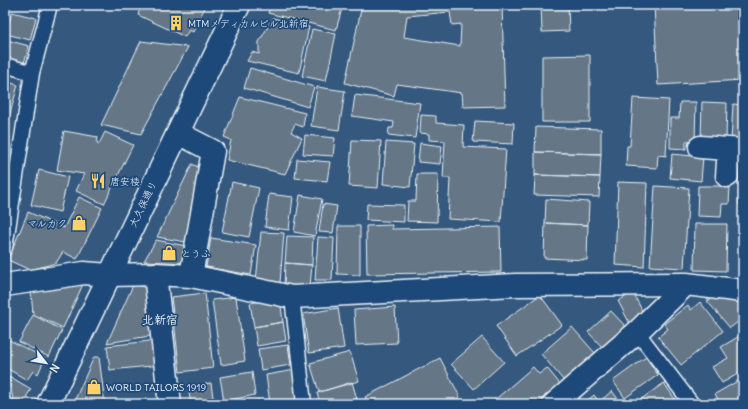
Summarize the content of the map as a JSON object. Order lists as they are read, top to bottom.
{
  "streets": {
    "street": ["大久保通り"]
  },
  "districts": ["北新宿"],
  "places": {
    "building": ["MTMメディカルビル北新宿"],
    "restaurant": ["唐安楼"],
    "shop": ["マルカク", "とうふ", "WORLD TAILORS 1919"]
  },
  "north": "bottom right"
}
